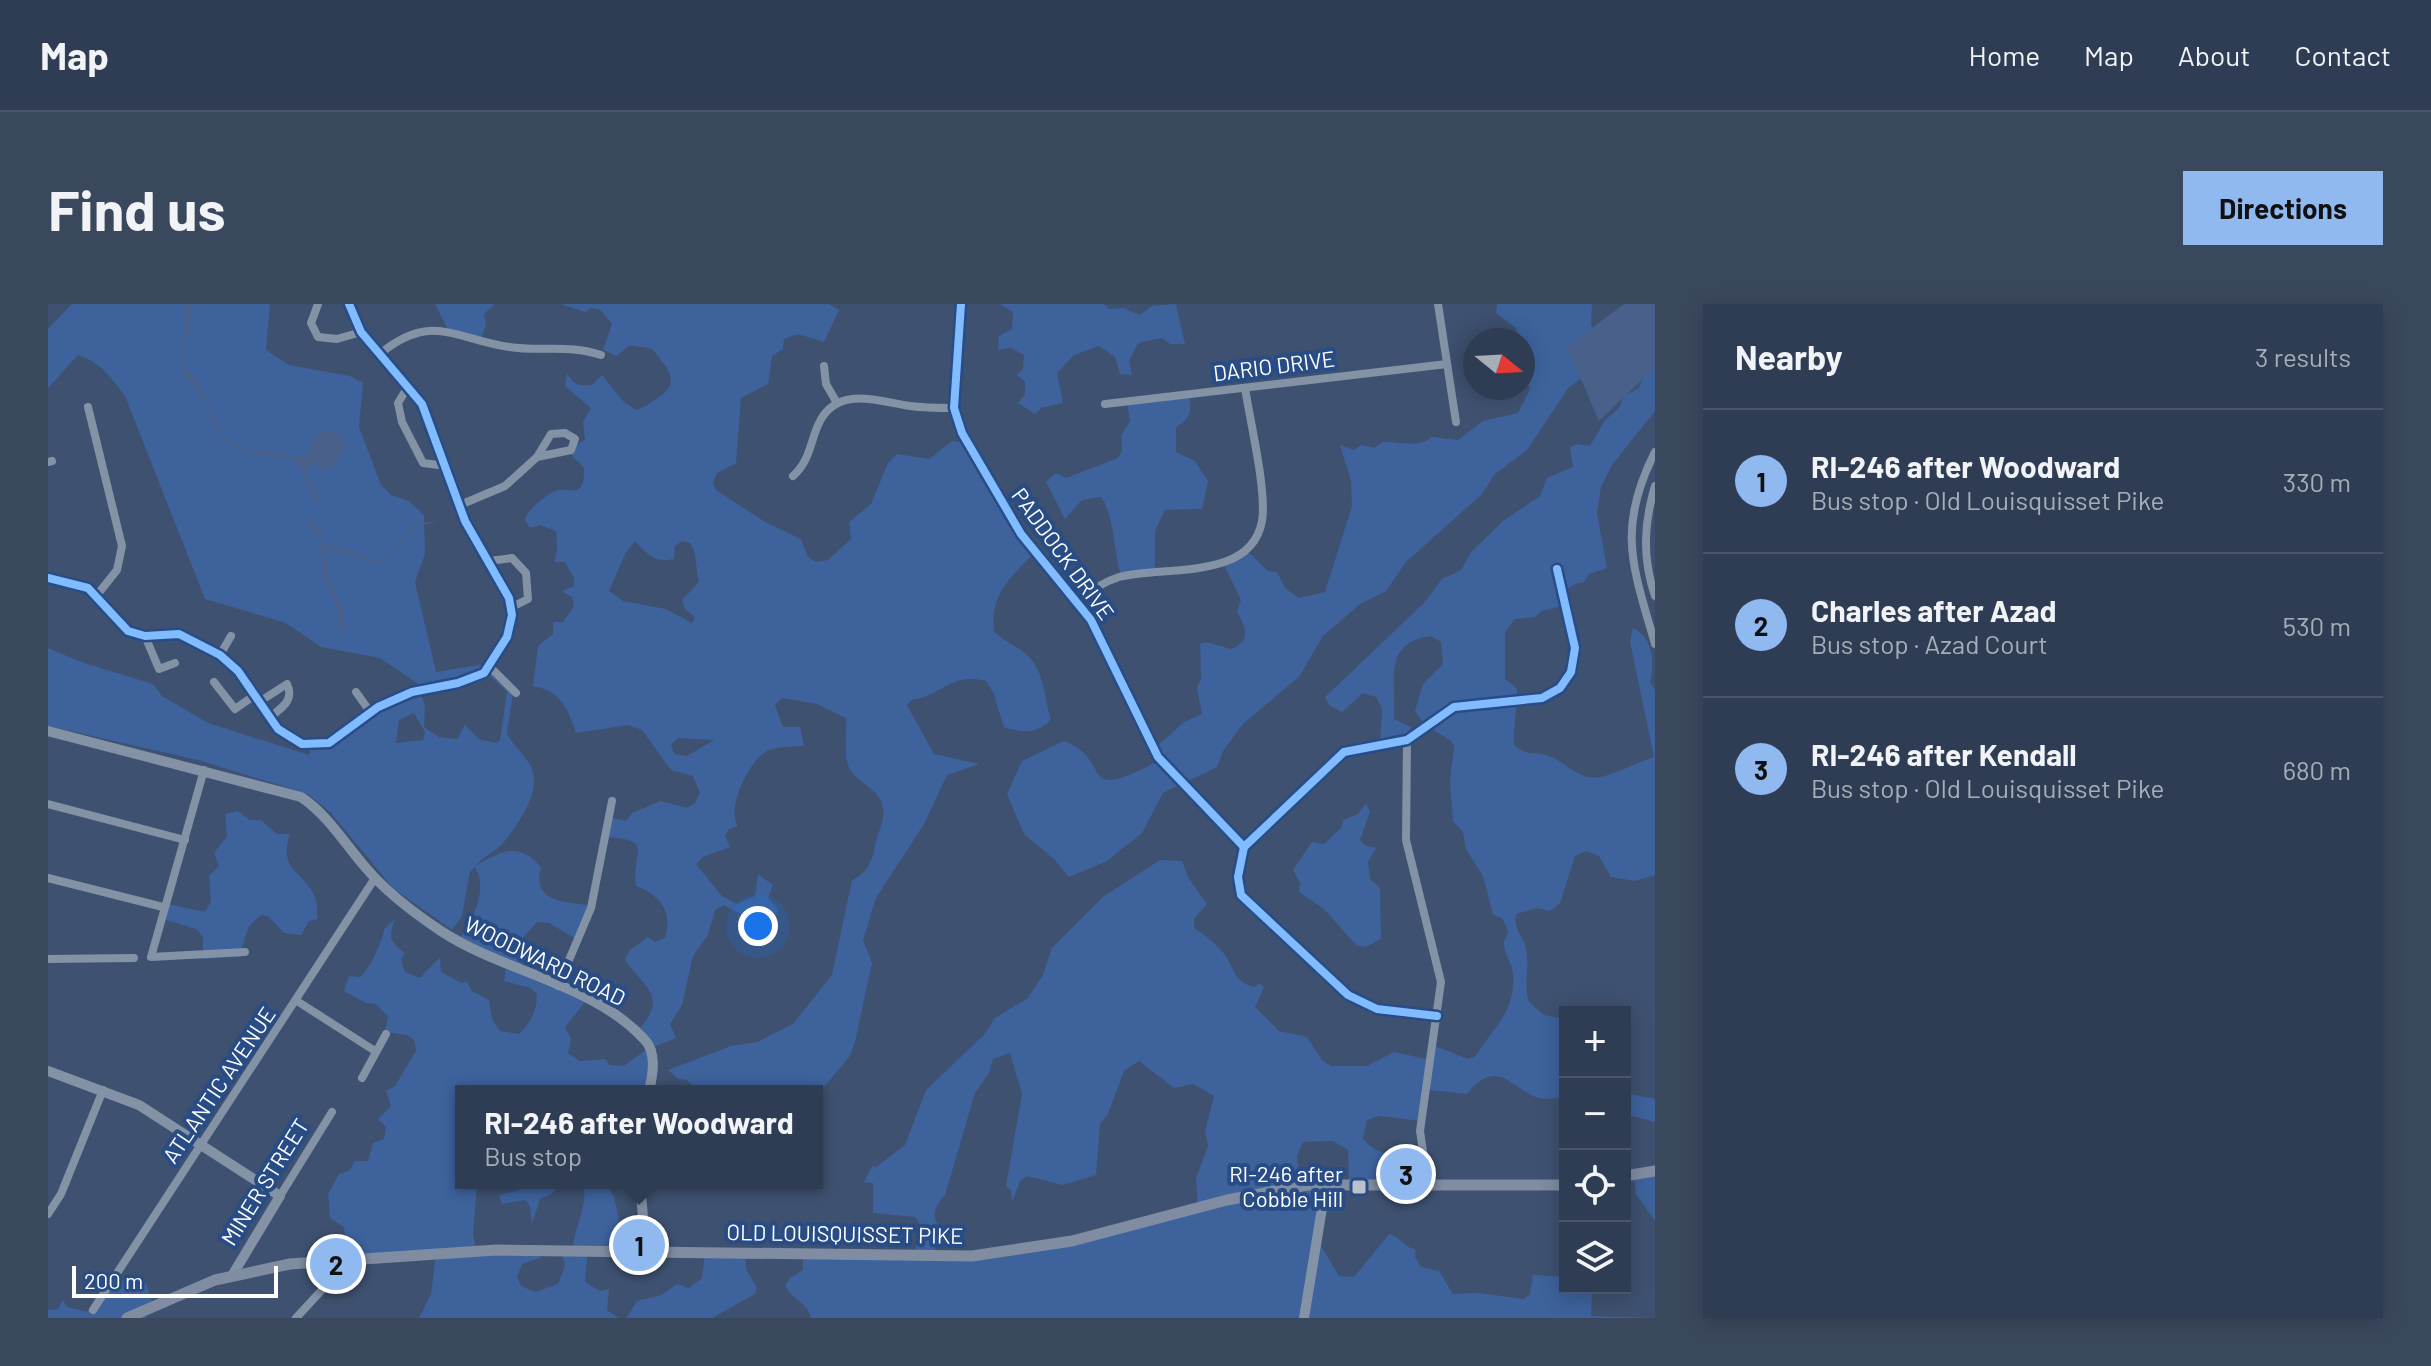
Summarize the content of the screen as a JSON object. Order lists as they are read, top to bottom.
{
  "streets": {
    "main road": ["OLD LOUISQUISSET PIKE"],
    "street": [
      "DARIO DRIVE",
      "PADDOCK DRIVE",
      "WOODWARD ROAD",
      "ATLANTIC AVENUE",
      "MINER STREET"
    ]
  },
  "crossings": [
    ["WOODWARD ROAD", "ATLANTIC AVENUE"],
    ["MINER STREET", "OLD LOUISQUISSET PIKE"]
  ],
  "places": {
    "transit": ["RI-246 after Cobble Hill"]
  },
  "scale_bar": "200 m",
  "north": "right",
  "page": {
    "header": "Map",
    "nav": [
      "Home",
      "Map",
      "About",
      "Contact"
    ],
    "buttons": "Directions",
    "title": "Find us",
    "heading": ["Nearby", "3 results"],
    "list": [
      {
        "mark": "1",
        "name": "RI-246 after Woodward",
        "note": "Bus stop · Old Louisquisset Pike",
        "value": "330 m"
      },
      {
        "mark": "2",
        "name": "Charles after Azad",
        "note": "Bus stop · Azad Court",
        "value": "530 m"
      },
      {
        "mark": "3",
        "name": "RI-246 after Kendall",
        "note": "Bus stop · Old Louisquisset Pike",
        "value": "680 m"
      }
    ],
    "map_buttons": ["+", "−"],
    "popup": ["RI-246 after Woodward", "Bus stop"],
    "pins": ["3", "1", "2"],
    "scale": "200 m"
  }
}
